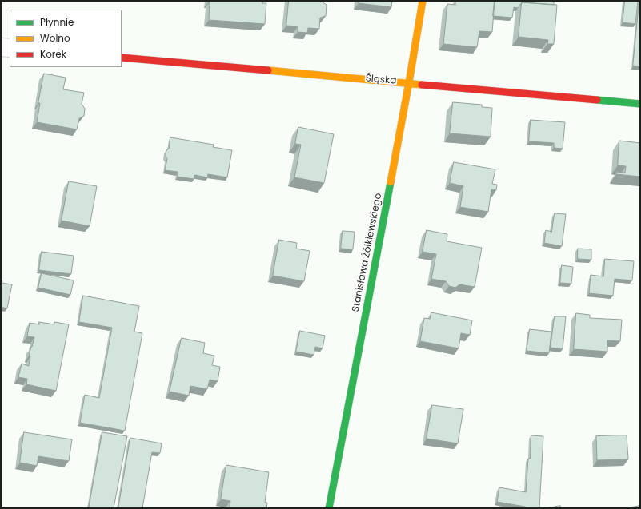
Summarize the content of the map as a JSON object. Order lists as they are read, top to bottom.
{
  "streets": {
    "street": ["Śląska", "Stanisława Żółkiewskiego"]
  },
  "crossings": [
    ["Śląska", "Stanisława Żółkiewskiego"]
  ],
  "legend": ["Płynnie", "Wolno", "Korek"]
}
